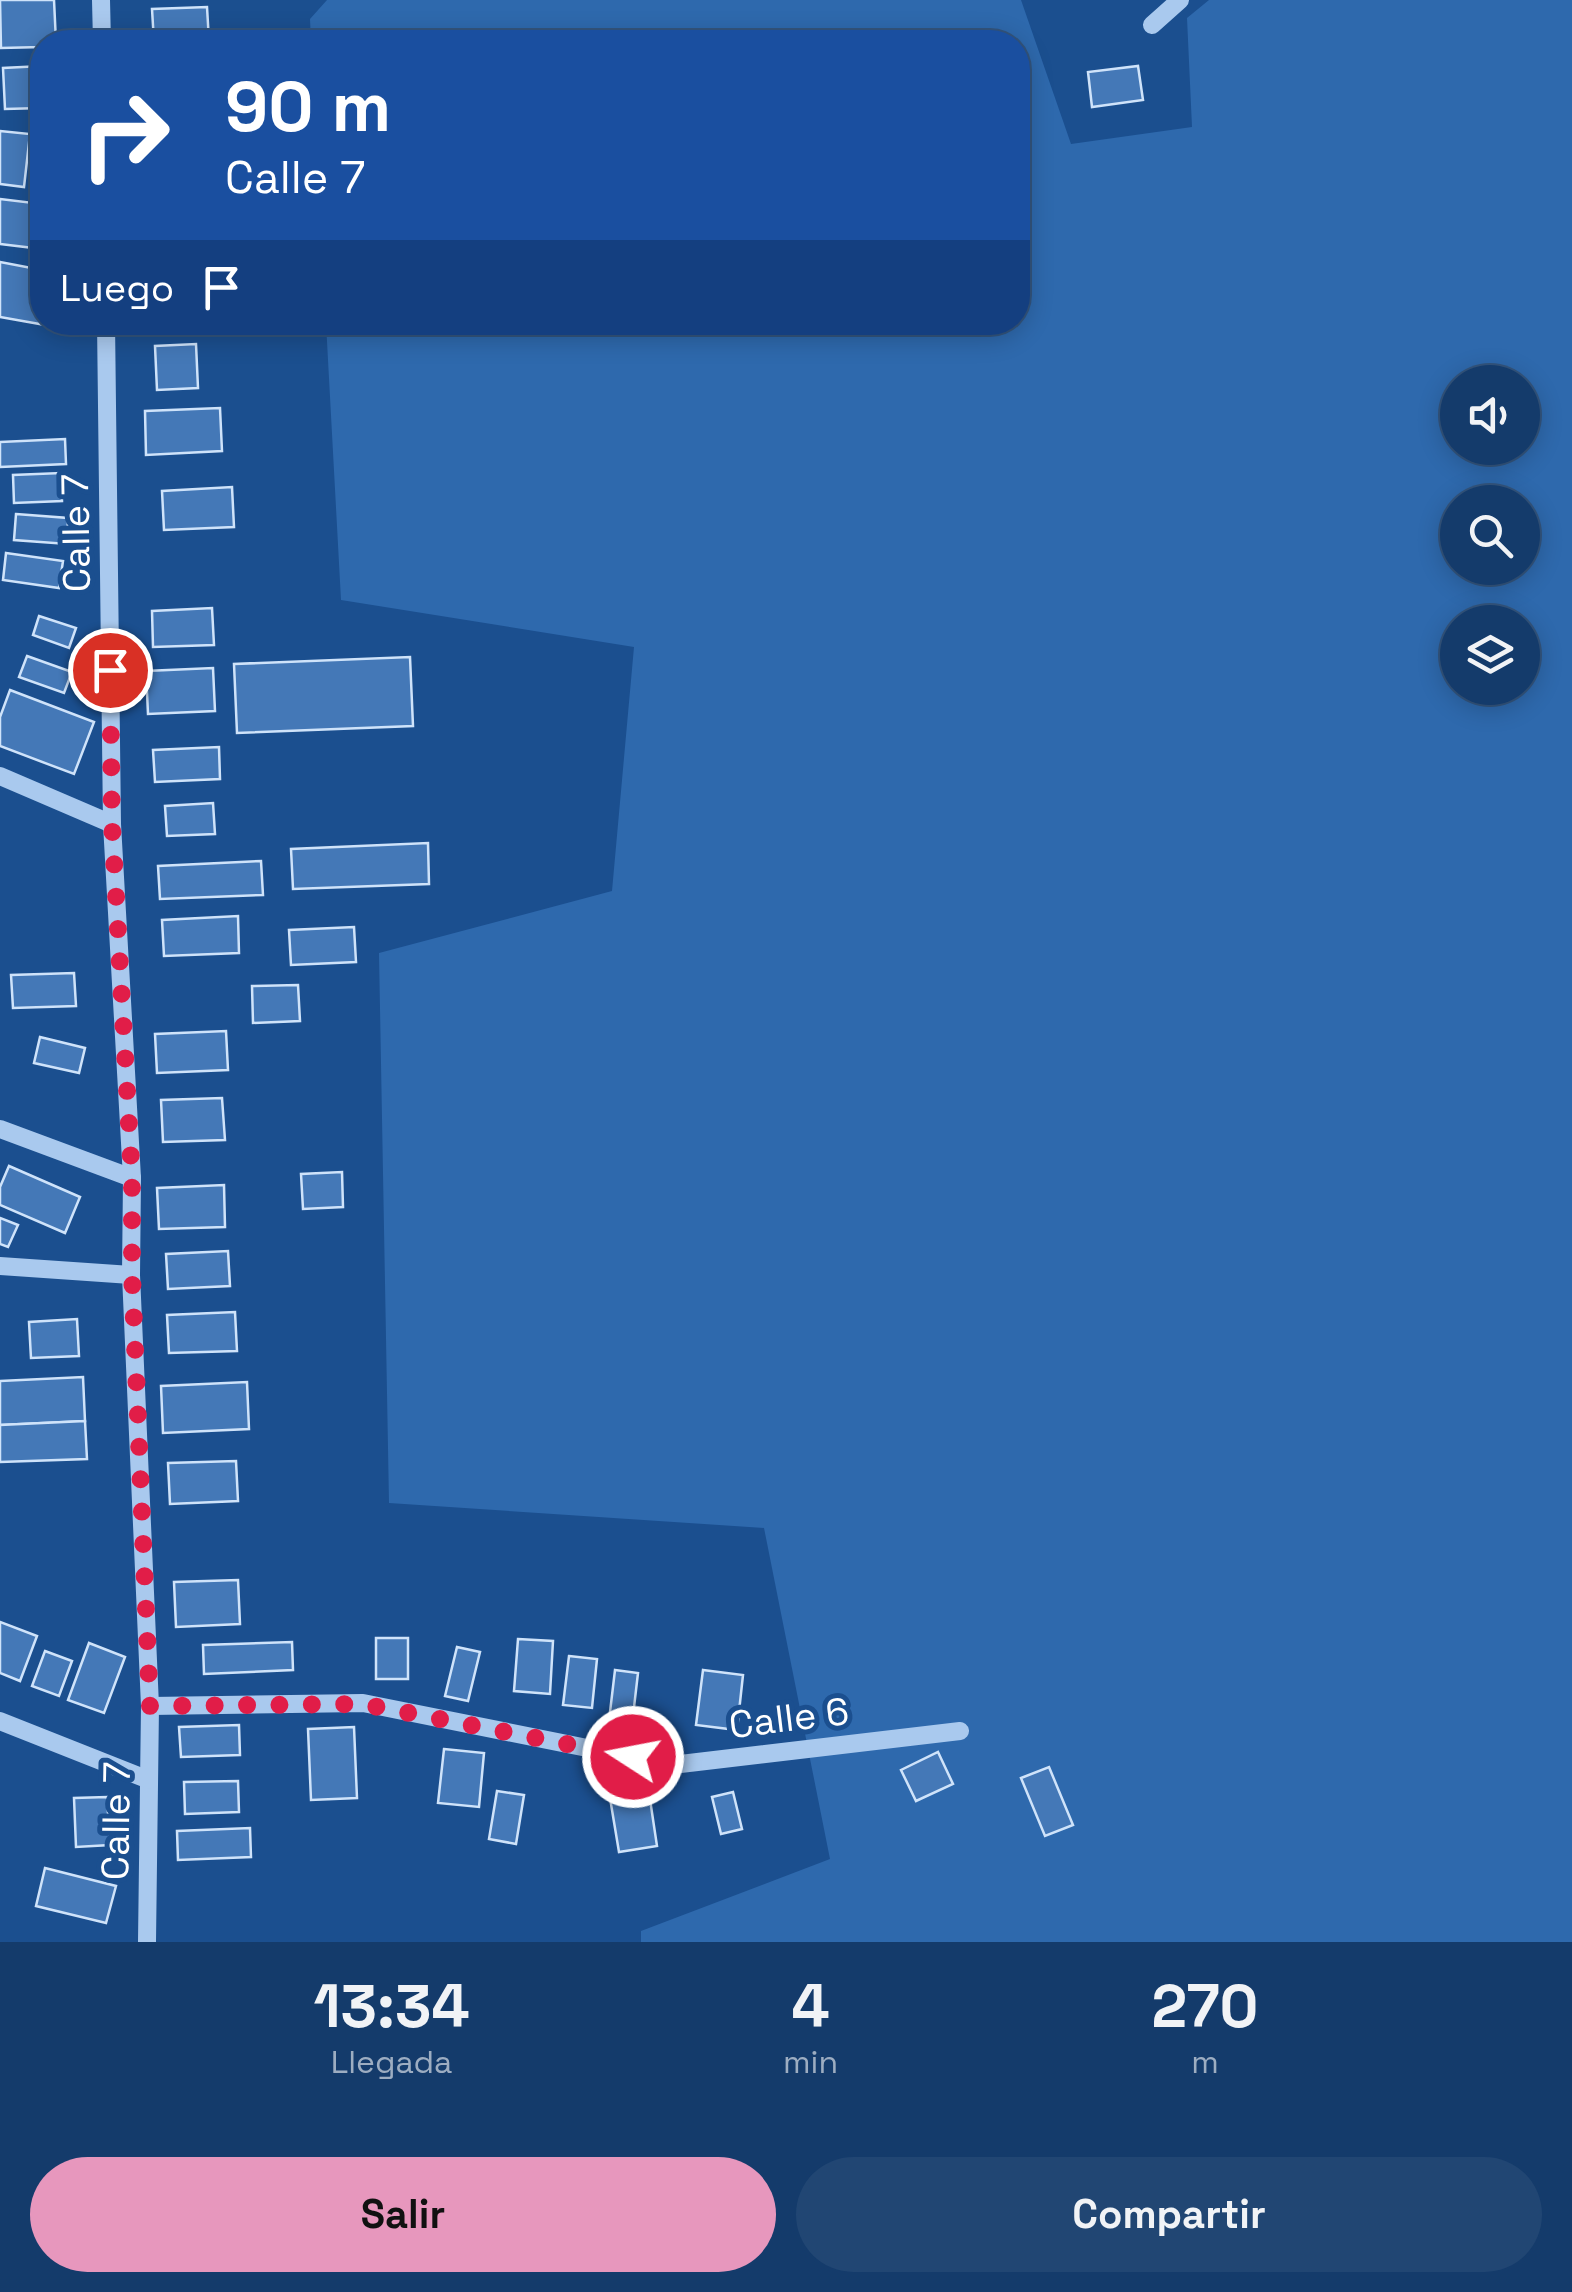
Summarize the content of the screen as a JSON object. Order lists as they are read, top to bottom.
{
  "streets": {
    "street": ["Calle 7", "Calle 6"]
  },
  "crossings": [
    ["Calle 7", "Calle 6"]
  ],
  "page": {
    "turn": ["90 m", "Calle 7"],
    "then": "Luego",
    "eta": [
      "13:34",
      "Llegada",
      "4",
      "min",
      "270",
      "m"
    ],
    "buttons": ["Salir", "Compartir"]
  }
}
